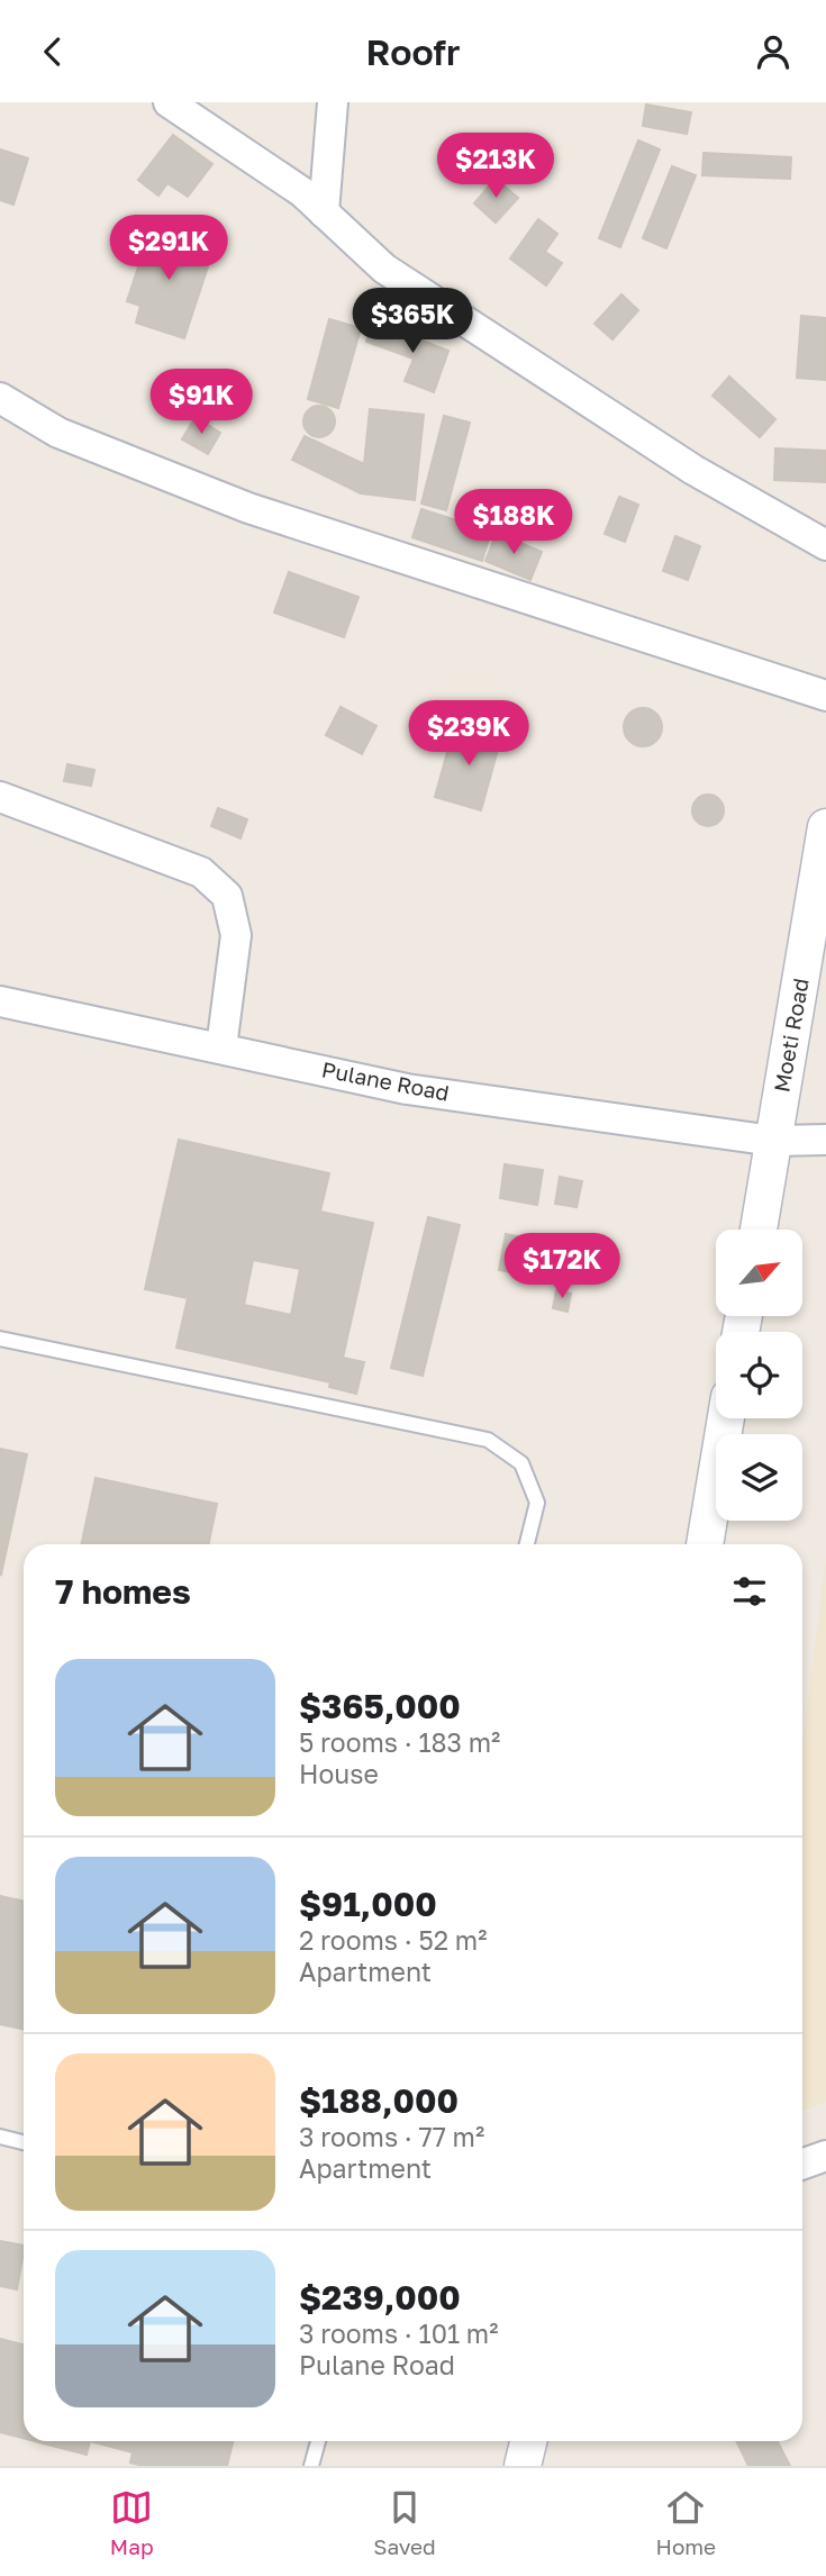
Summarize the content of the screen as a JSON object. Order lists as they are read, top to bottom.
{
  "streets": {
    "street": ["Moeti Road", "Pulane Road"]
  },
  "crossings": [
    ["Moeti Road", "Pulane Road"]
  ],
  "north": "top right",
  "page": {
    "header": "Roofr",
    "price": [
      "$213K",
      "$291K",
      "$365K",
      "$91K",
      "$188K",
      "$239K",
      "$172K"
    ],
    "heading": "7 homes",
    "list": [
      {
        "name": "$365,000",
        "note": "5 rooms · 183 m² · House"
      },
      {
        "name": "$91,000",
        "note": "2 rooms · 52 m² · Apartment"
      },
      {
        "name": "$188,000",
        "note": "3 rooms · 77 m² · Apartment"
      },
      {
        "name": "$239,000",
        "note": "3 rooms · 101 m² · Pulane Road"
      }
    ],
    "tabs": ["Map", "Saved", "Home"]
  }
}
